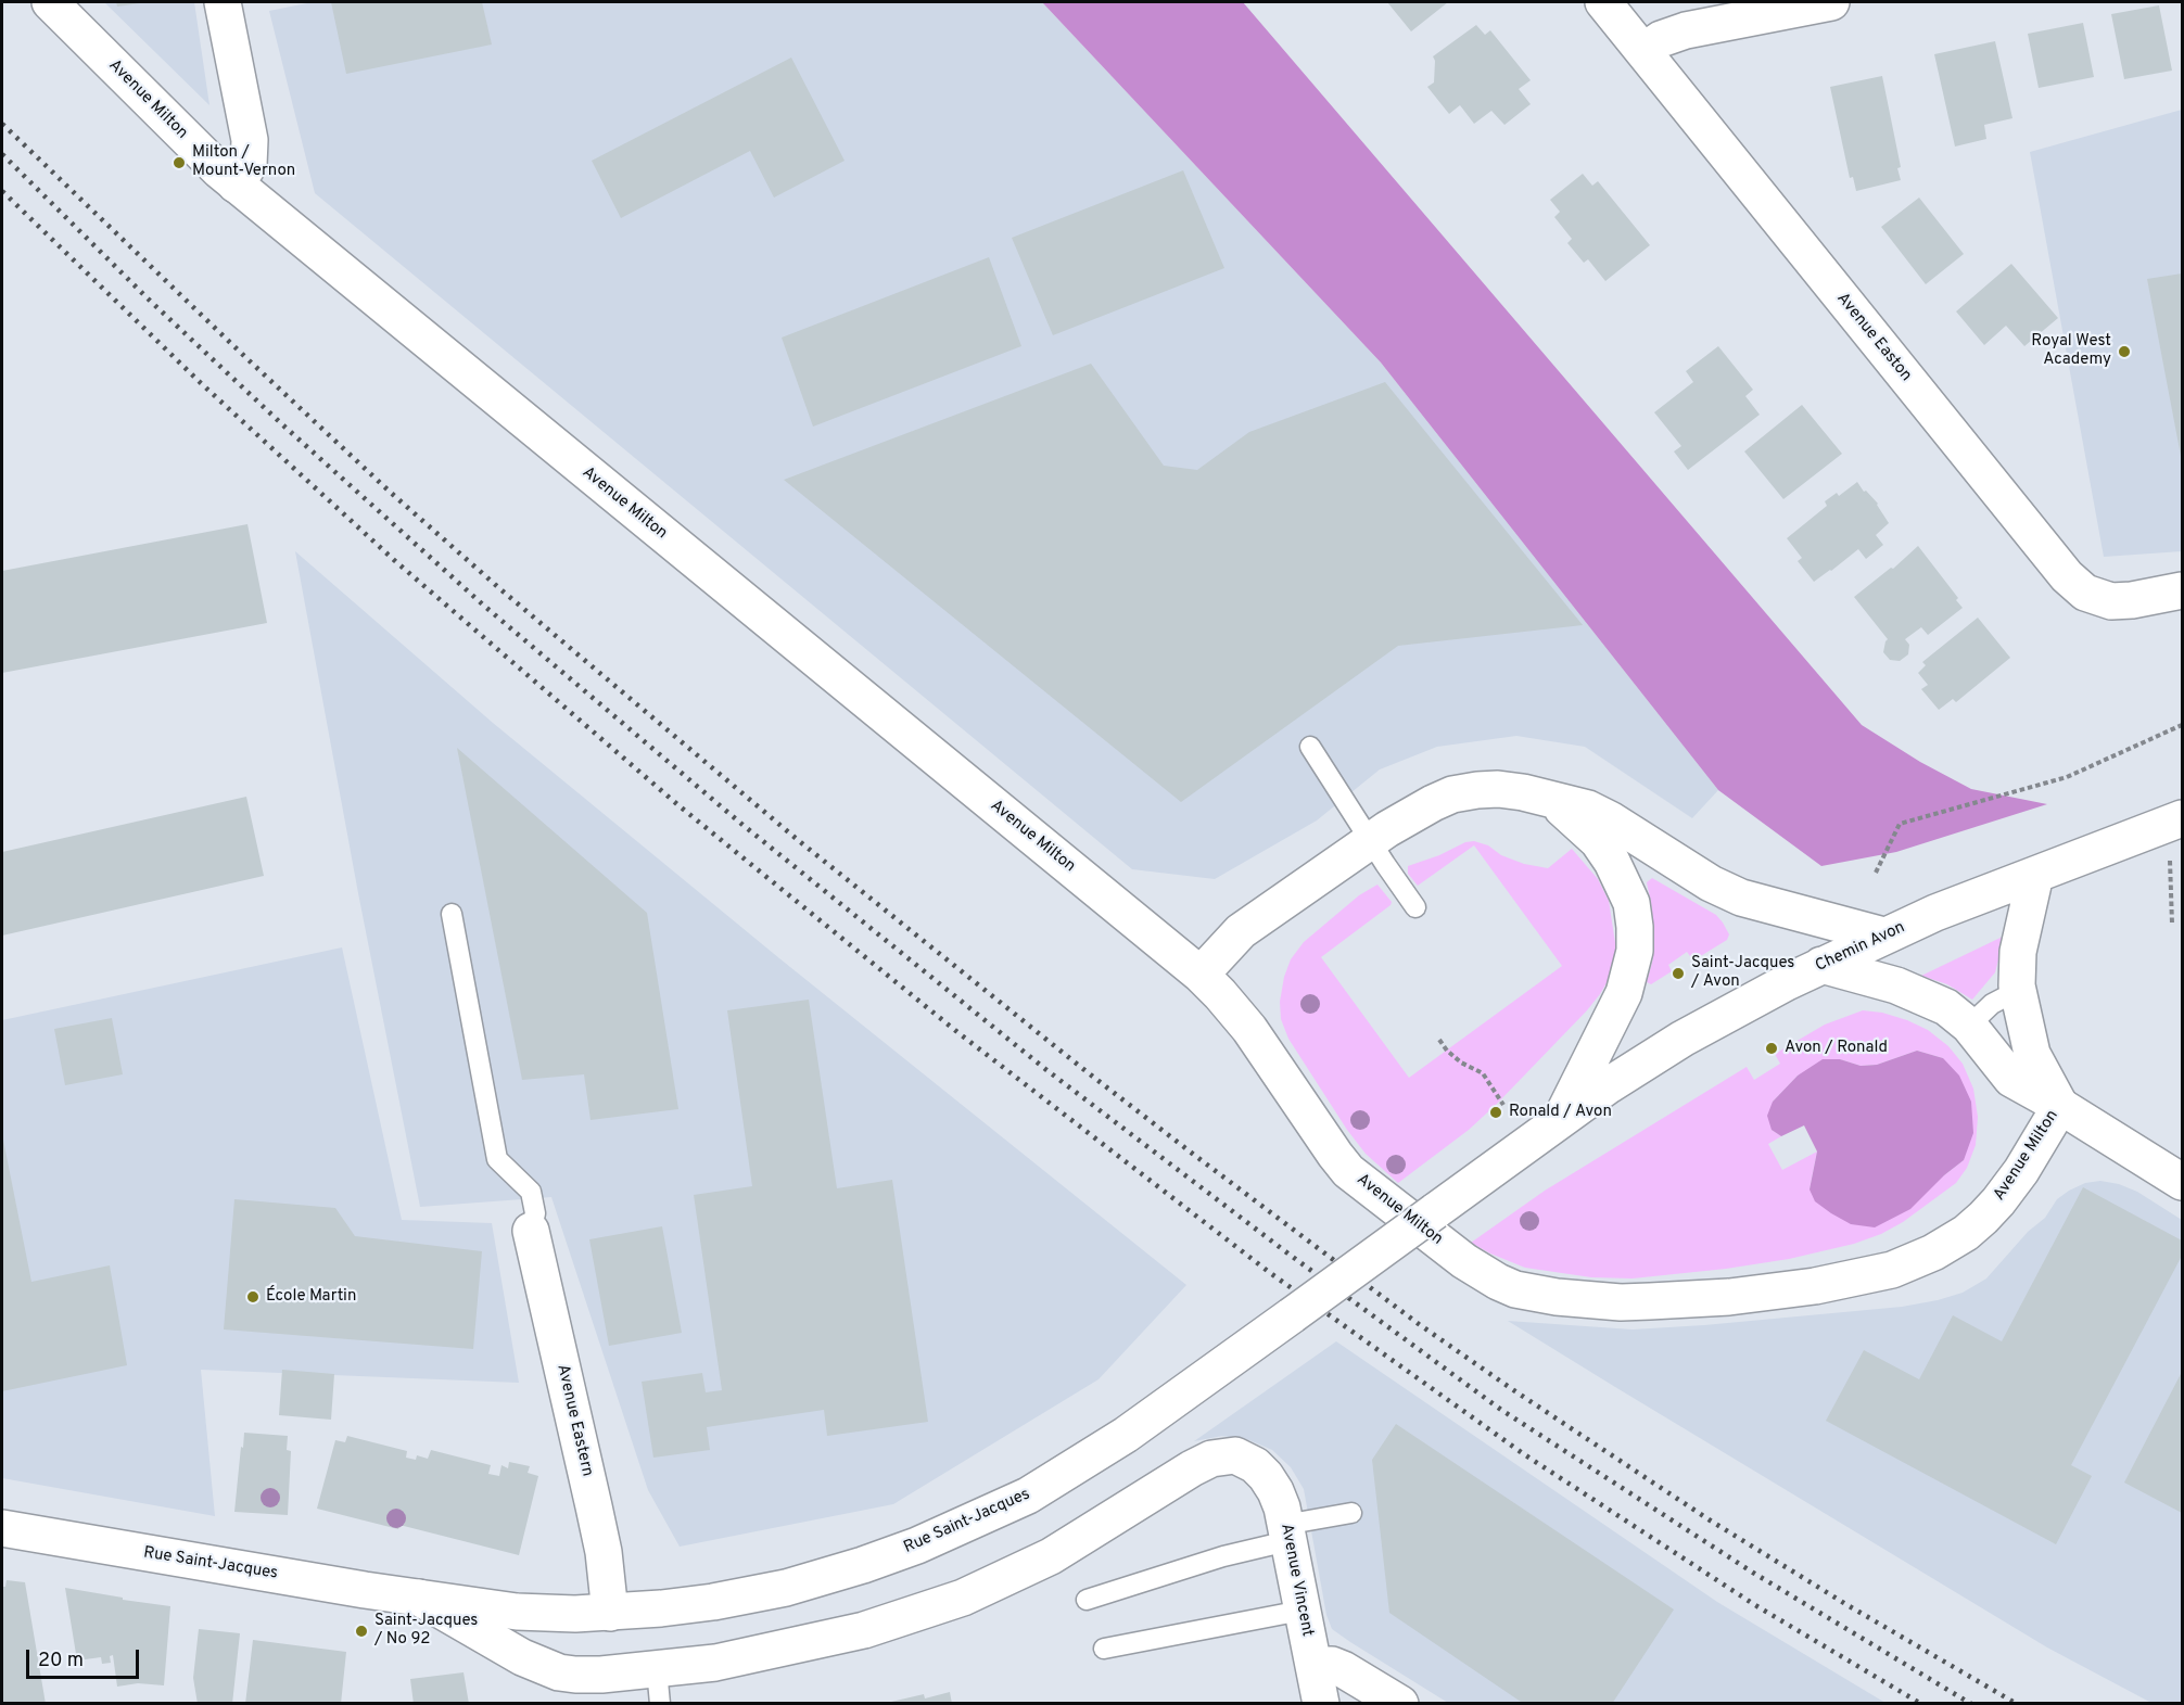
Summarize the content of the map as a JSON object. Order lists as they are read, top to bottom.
{
  "streets": {
    "street": [
      "Avenue Milton",
      "Avenue Easton",
      "Chemin Avon",
      "Avenue Eastern",
      "Rue Saint-Jacques",
      "Avenue Vincent"
    ]
  },
  "crossings": [
    ["Chemin Avon", "Rue Saint-Jacques"],
    ["Avenue Eastern", "Rue Saint-Jacques"],
    ["Rue Saint-Jacques", "Avenue Vincent"]
  ],
  "places": [
    "Milton / Mount-Vernon",
    "Royal West Academy",
    "Saint-Jacques / Avon",
    "Avon / Ronald",
    "Ronald / Avon",
    "École Martin",
    "Saint-Jacques / No 92"
  ],
  "scale_bar": "20 m"
}
